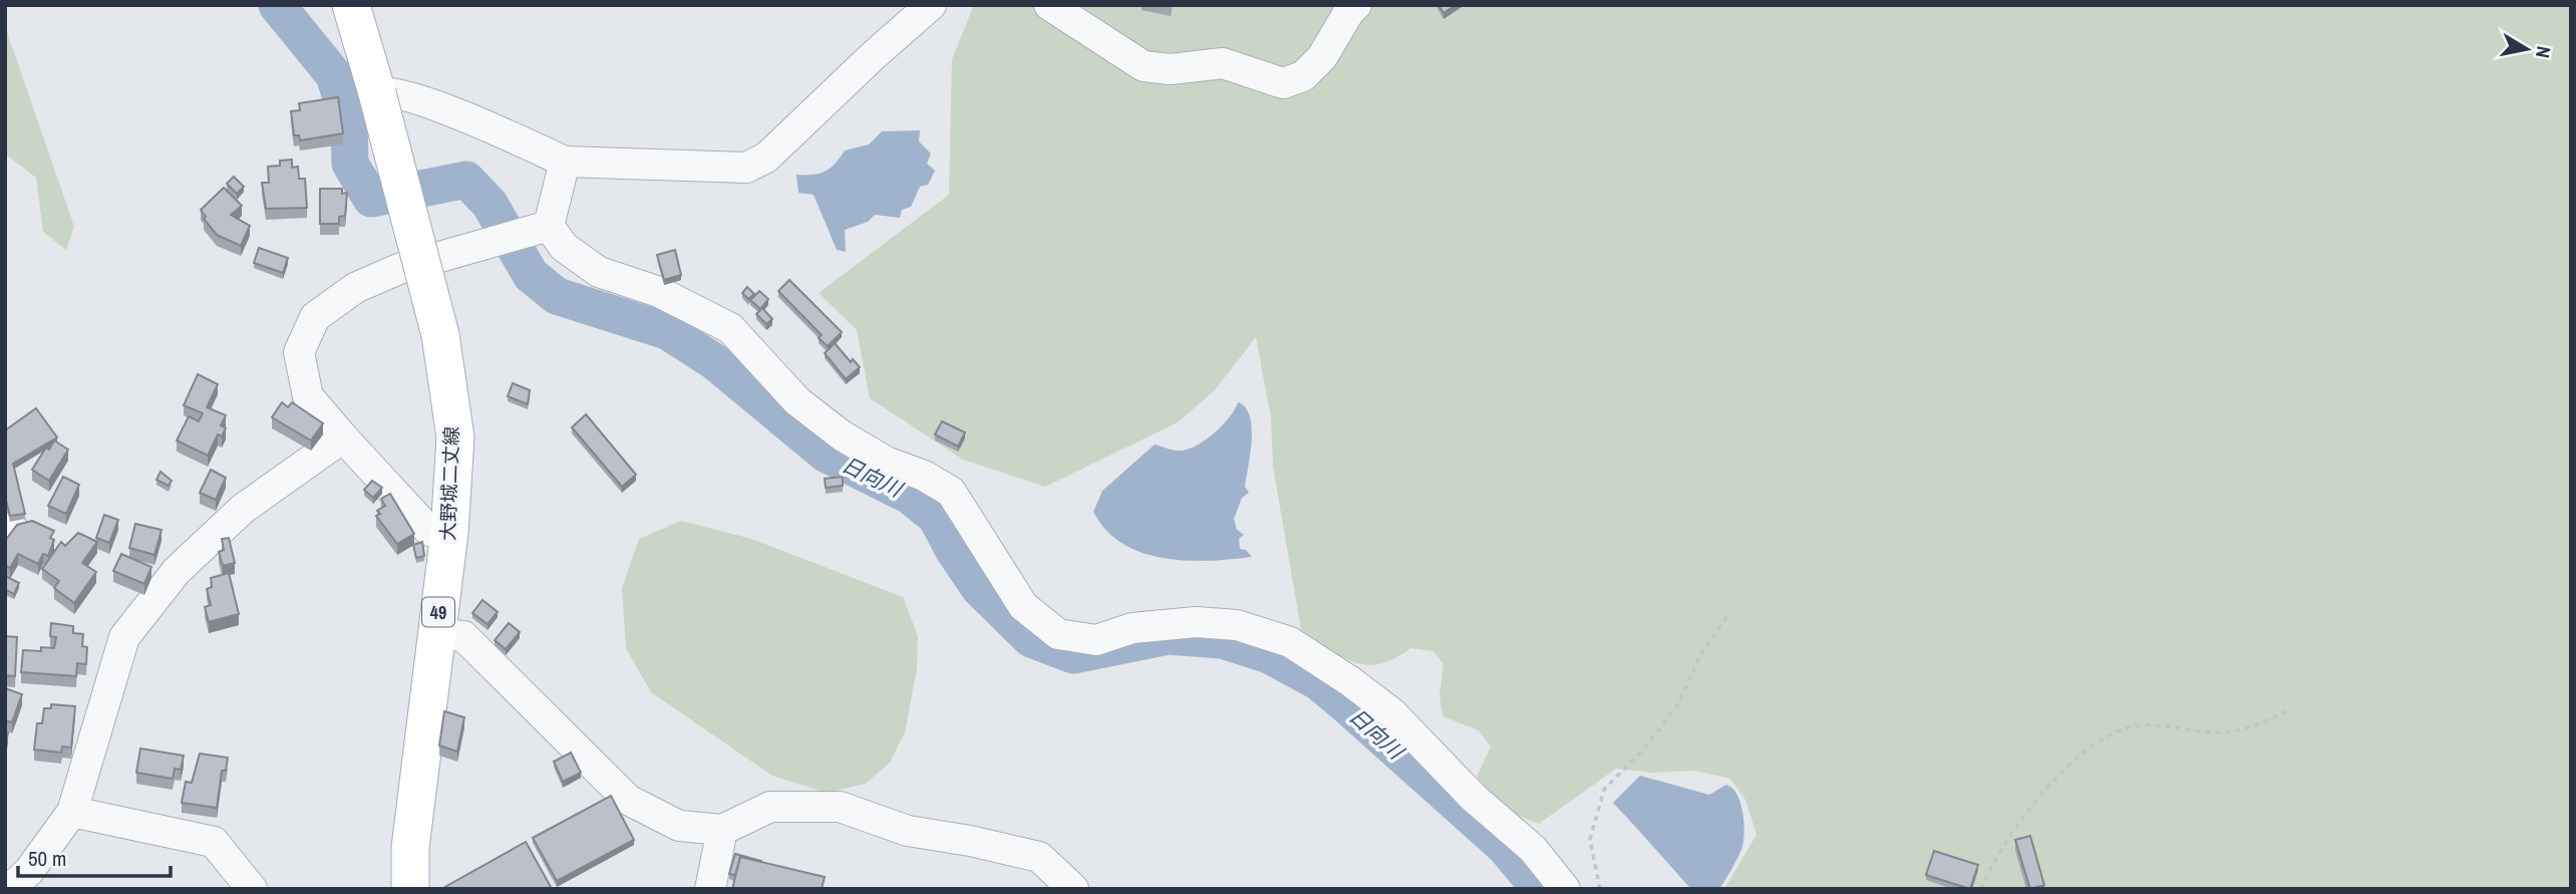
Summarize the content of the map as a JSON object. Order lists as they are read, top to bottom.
{
  "streets": {
    "main road": ["大野城二丈線", "49"]
  },
  "water": ["日向川"],
  "scale_bar": "50 m",
  "north": "right"
}
